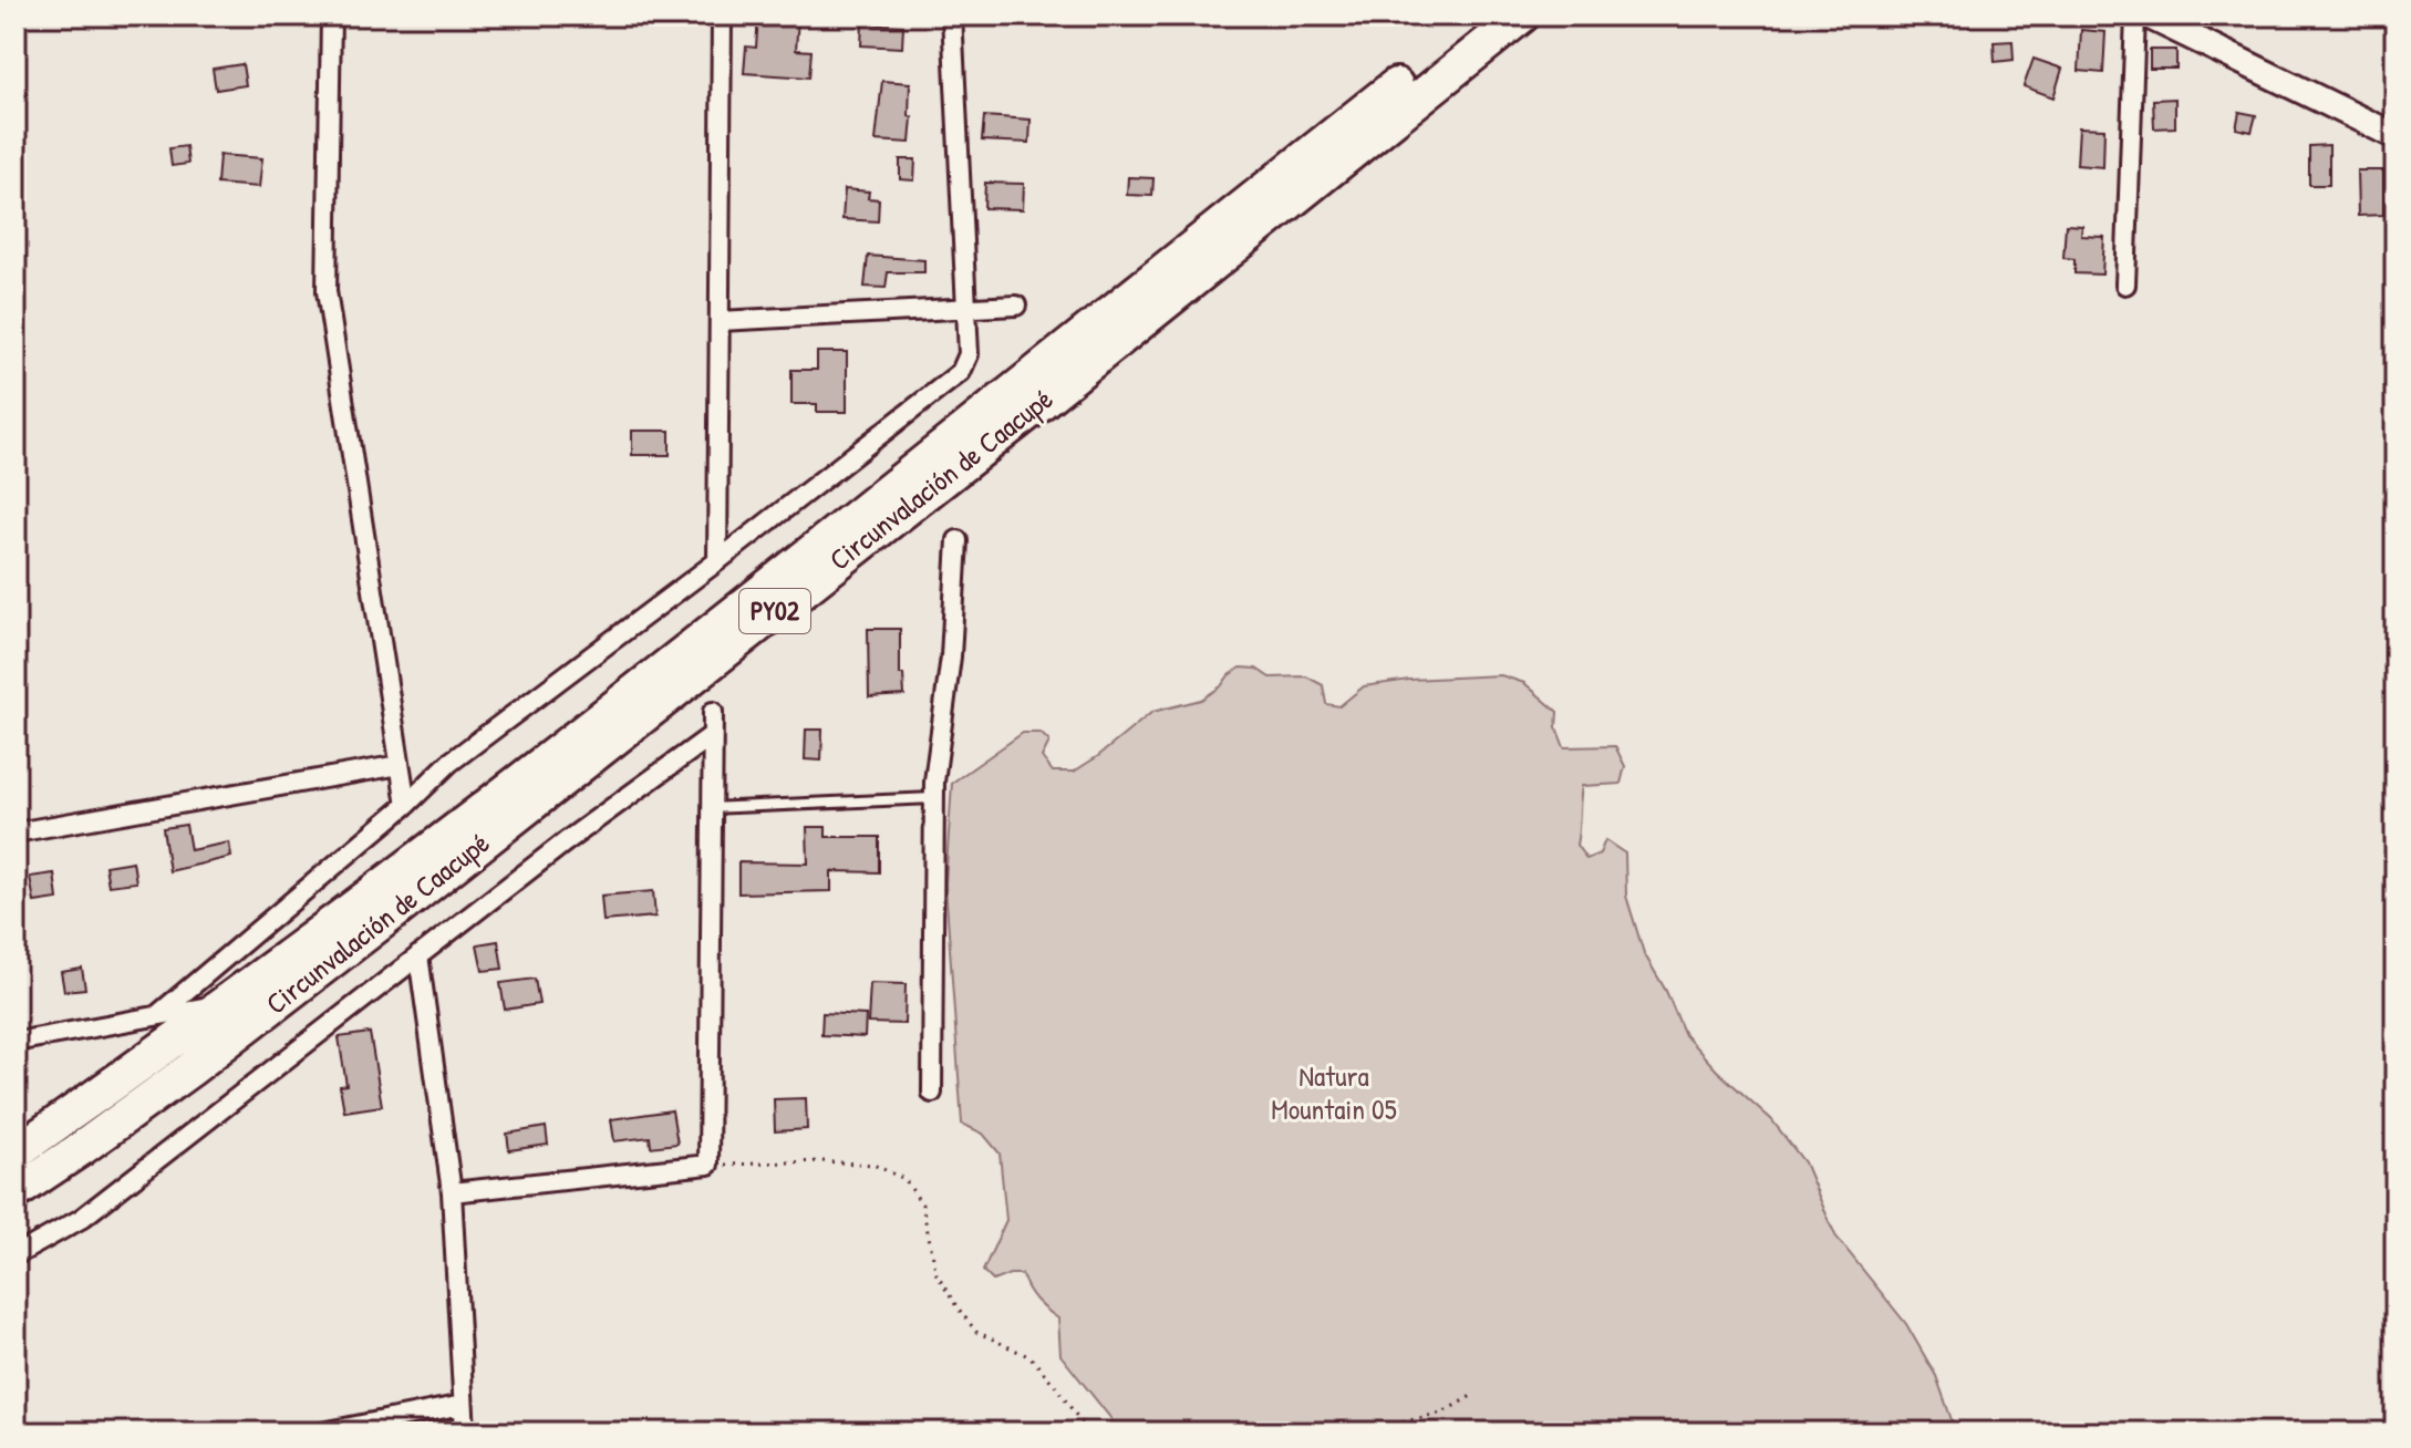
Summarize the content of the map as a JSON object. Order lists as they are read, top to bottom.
{
  "streets": {
    "highway": ["Circunvalación de Caacupé", "PY02"]
  },
  "parks": ["Natura Mountain 05"]
}
